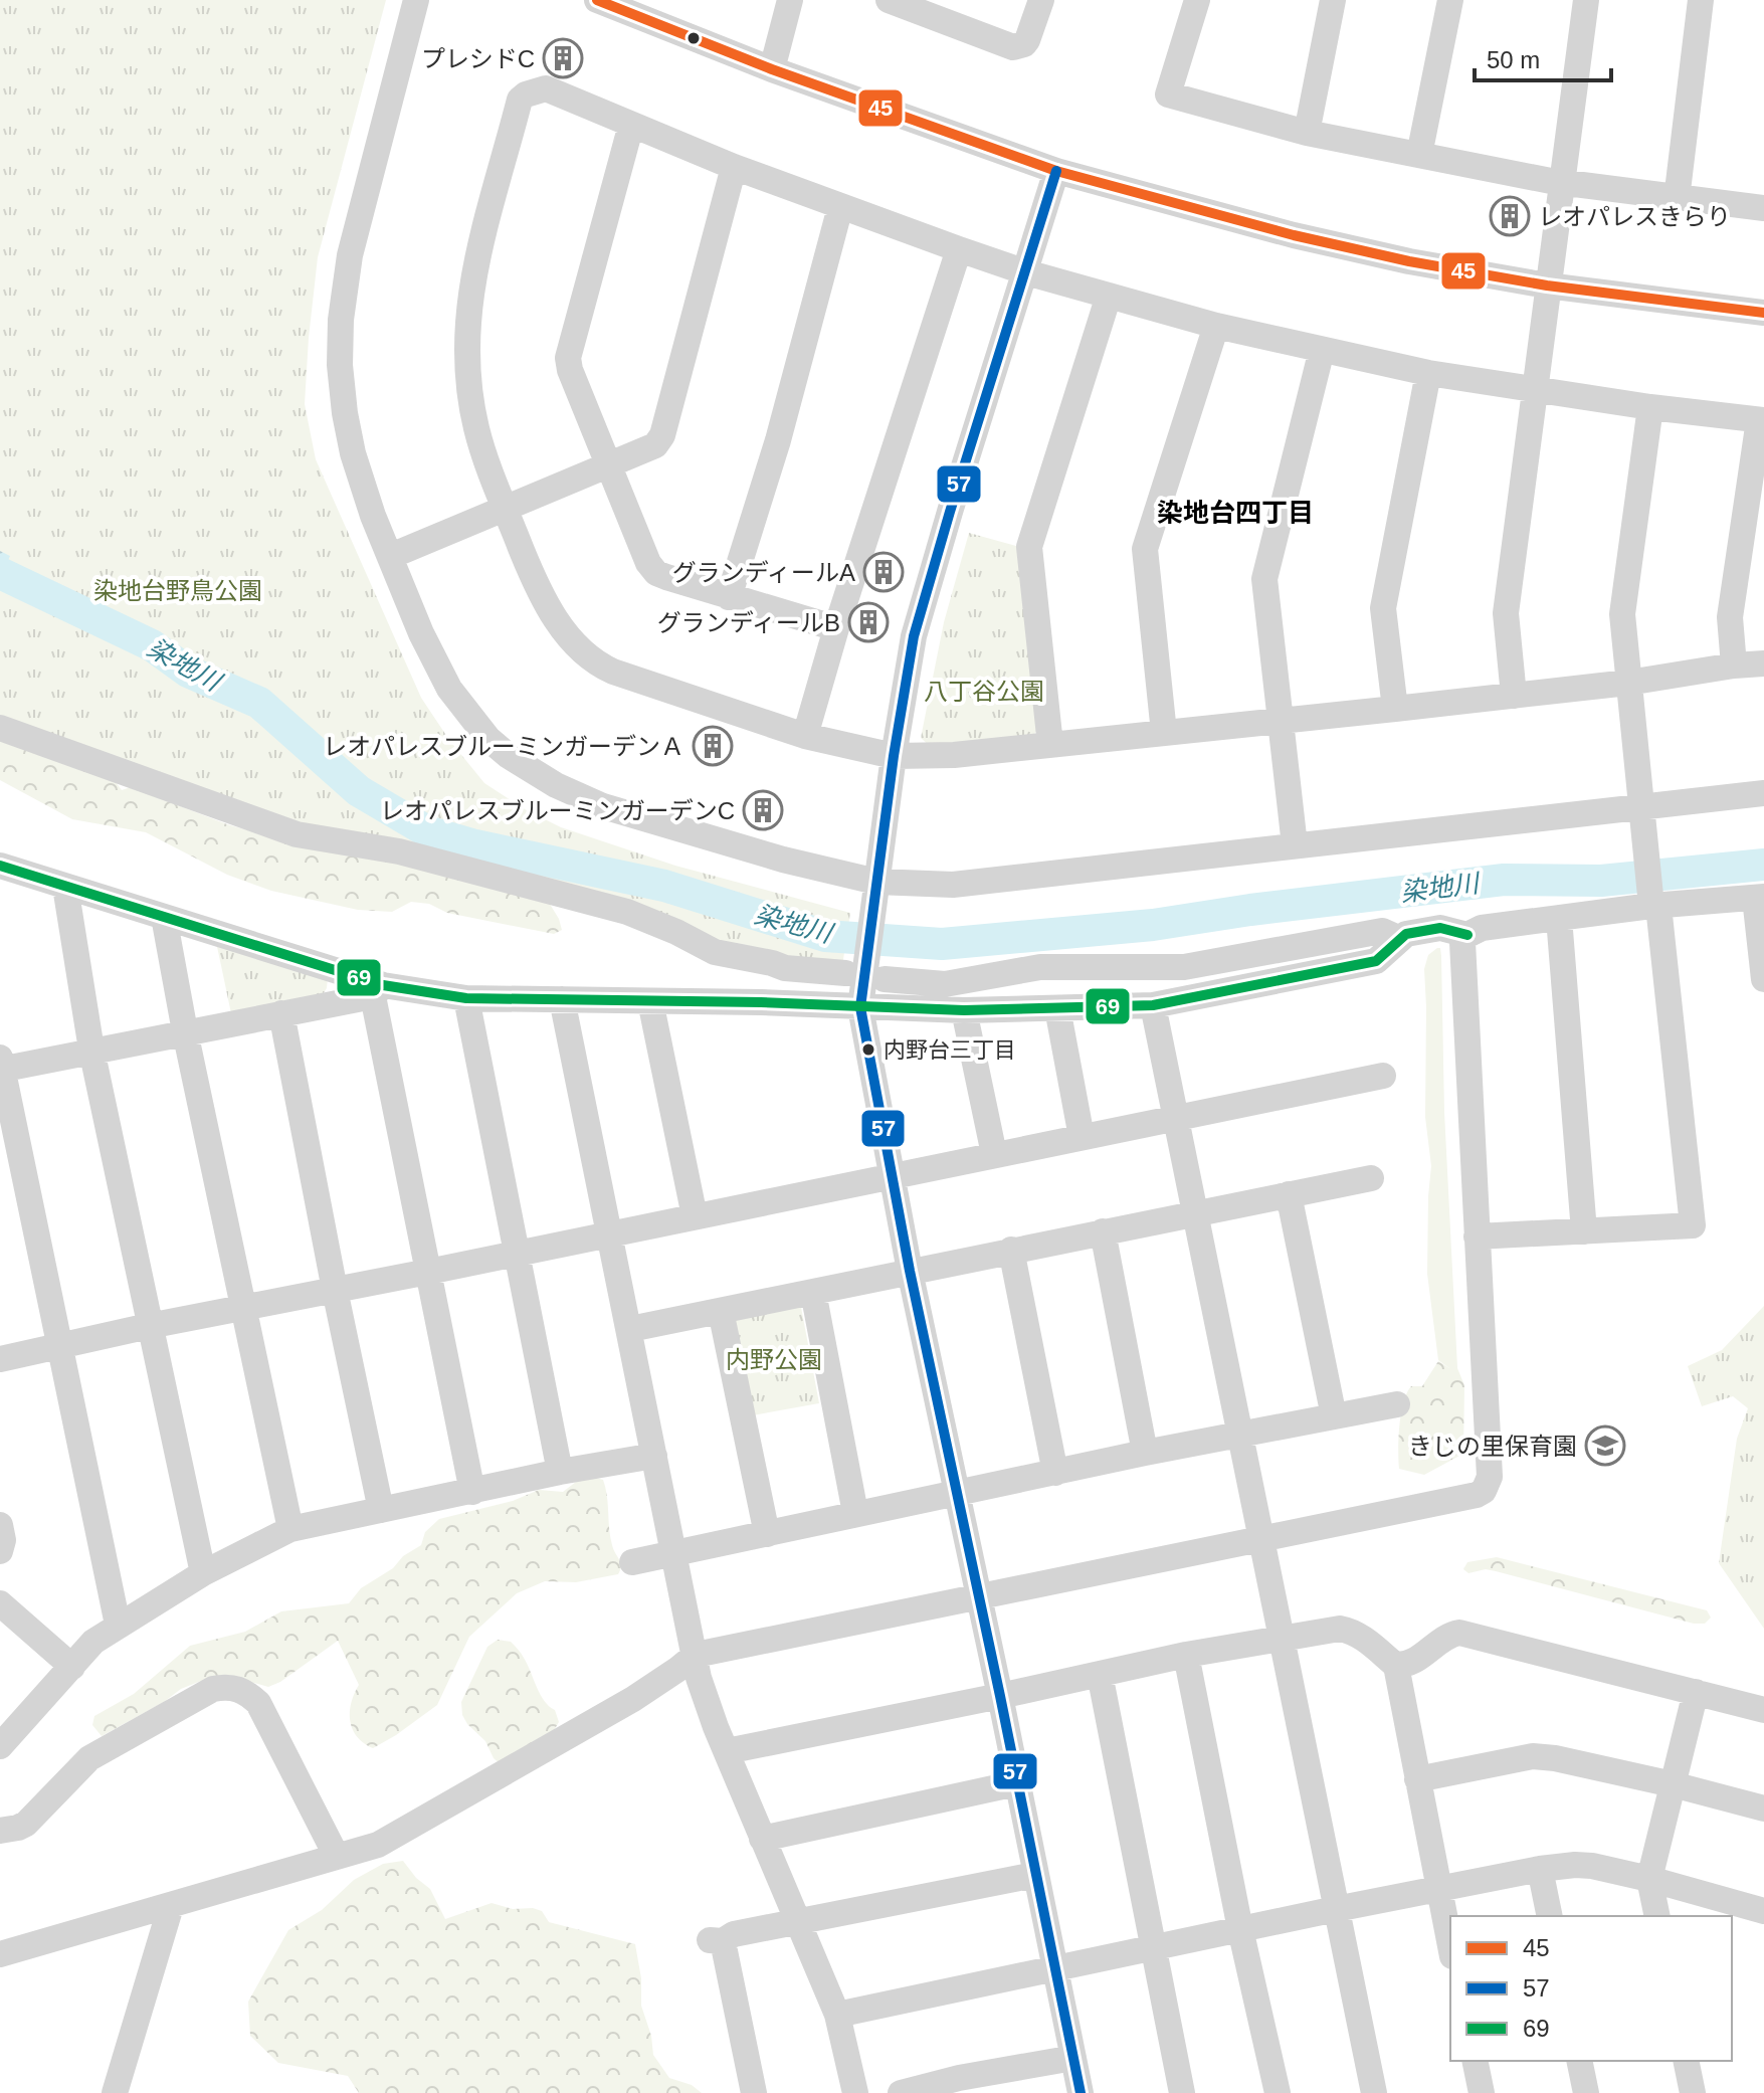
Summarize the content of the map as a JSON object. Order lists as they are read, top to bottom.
{
  "districts": ["染地台四丁目"],
  "water": ["染地川"],
  "parks": ["染地台野鳥公園", "八丁谷公園", "内野公園"],
  "places": {
    "building": [
      "プレシドC",
      "レオパレスきらり",
      "グランディールA",
      "グランディールB",
      "レオパレスブルーミンガーデンＡ",
      "レオパレスブルーミンガーデンC"
    ],
    "other": ["内野台三丁目"],
    "school or university": ["きじの里保育園"]
  },
  "lines": ["transit line 45", "transit line 57", "transit line 69"],
  "legend": ["45", "57", "69"],
  "scale_bar": "50 m"
}
